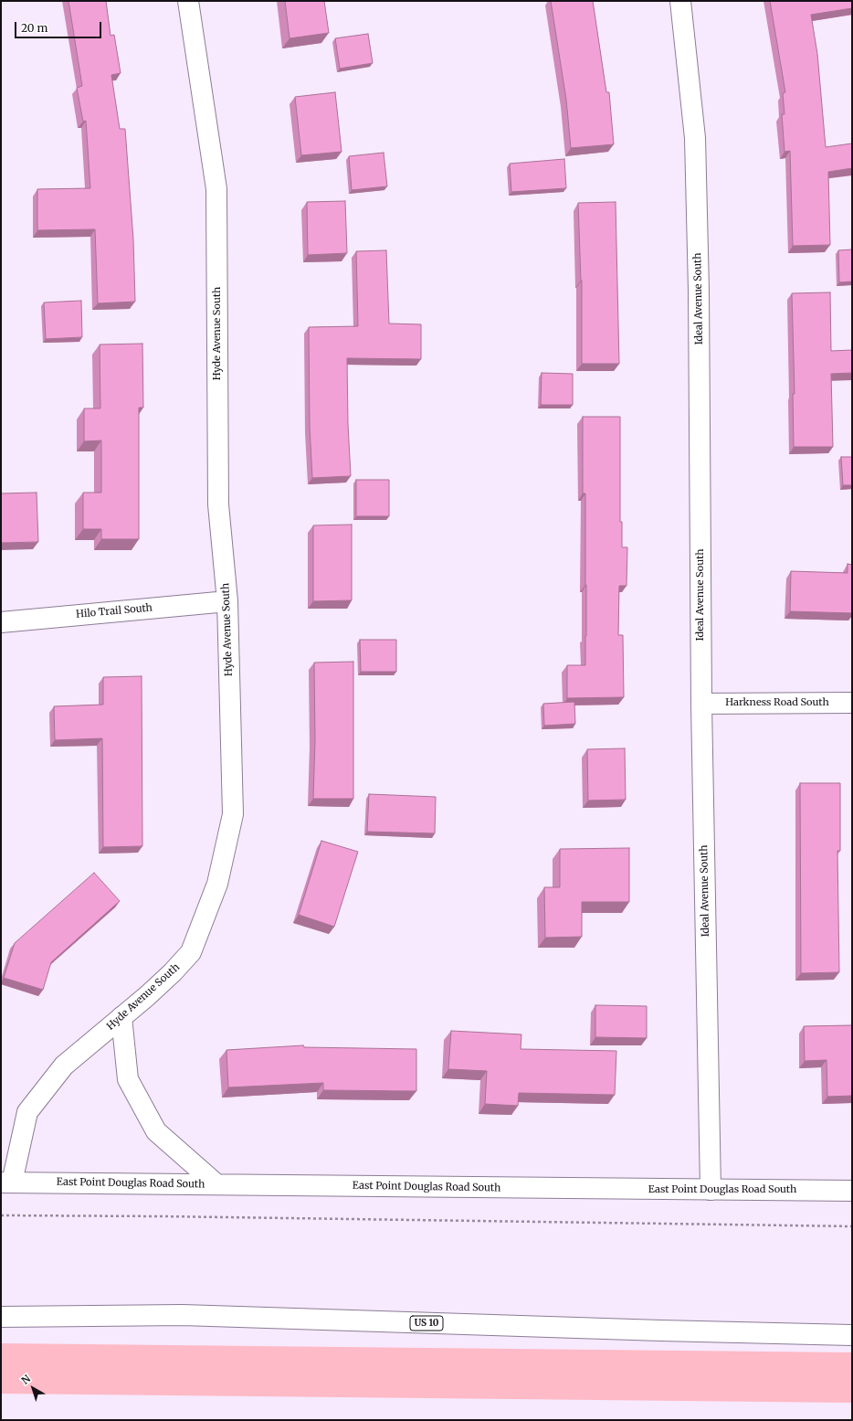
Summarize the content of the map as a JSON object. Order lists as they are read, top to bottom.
{
  "streets": {
    "main road": [
      "Ideal Avenue South",
      "Hyde Avenue South",
      "Hilo Trail South",
      "Harkness Road South",
      "East Point Douglas Road South",
      "US 10"
    ]
  },
  "crossings": [
    ["Ideal Avenue South", "Harkness Road South"],
    ["Ideal Avenue South", "East Point Douglas Road South"],
    ["Hyde Avenue South", "Hilo Trail South"],
    ["Hyde Avenue South", "East Point Douglas Road South"]
  ],
  "scale_bar": "20 m",
  "north": "top left"
}
